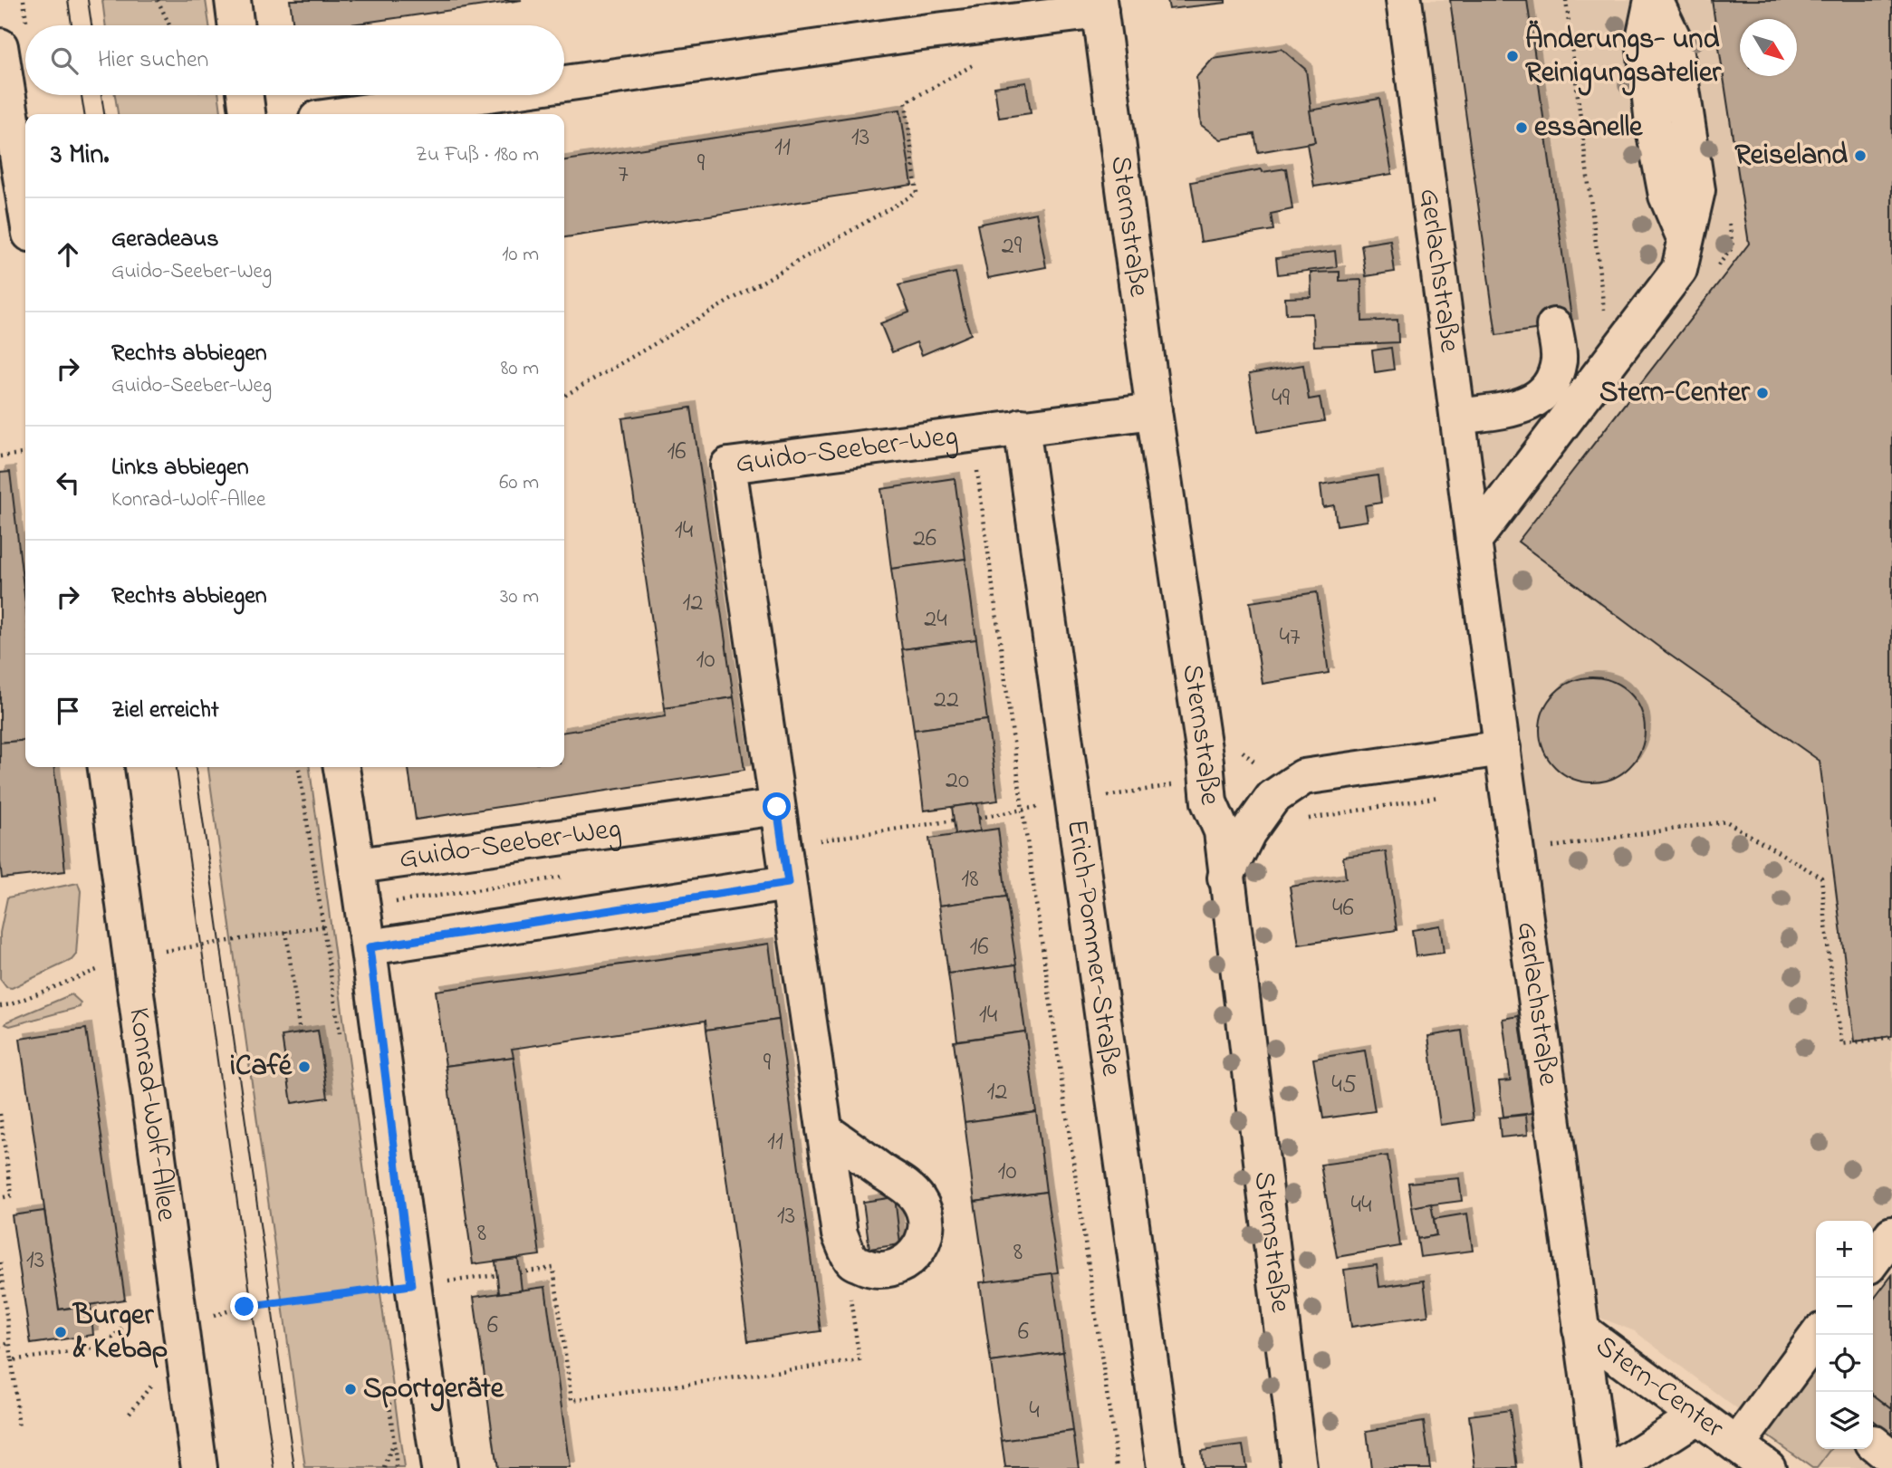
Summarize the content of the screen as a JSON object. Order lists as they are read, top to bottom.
{
  "streets": {
    "street": [
      "Sternstraße",
      "Gerlachstraße",
      "Guido-Seeber-Weg",
      "Erich-Pommer-Straße",
      "Konrad-Wolf-Allee",
      "Stern-Center"
    ]
  },
  "crossings": [
    ["Sternstraße", "Guido-Seeber-Weg"],
    ["Gerlachstraße", "Stern-Center"],
    ["Guido-Seeber-Weg", "Erich-Pommer-Straße"]
  ],
  "places": [
    "Änderungs- und Reinigungsatelier",
    "essanelle",
    "Reiseland",
    "Stern-Center",
    "iCafé",
    "Burger & Kebap",
    "Sportgeräte"
  ],
  "house_numbers": [
    "13",
    "11",
    "9",
    "7",
    "29",
    "49",
    "16",
    "14",
    "26",
    "12",
    "24",
    "47",
    "10",
    "22",
    "20",
    "18",
    "46",
    "16",
    "14",
    "9",
    "45",
    "12",
    "11",
    "10",
    "44",
    "13",
    "8",
    "8",
    "13",
    "6",
    "6",
    "4"
  ],
  "north": "bottom right",
  "page": {
    "search": "Hier suchen",
    "heading": ["3 Min.", "Zu Fuß · 180 m"],
    "list": [
      ["Geradeaus", "Guido-Seeber-Weg", "10 m"],
      ["Rechts abbiegen", "Guido-Seeber-Weg", "80 m"],
      ["Links abbiegen", "Konrad-Wolf-Allee", "60 m"],
      ["Rechts abbiegen", "30 m"],
      "Ziel erreicht"
    ],
    "map_buttons": ["+", "−"]
  }
}
